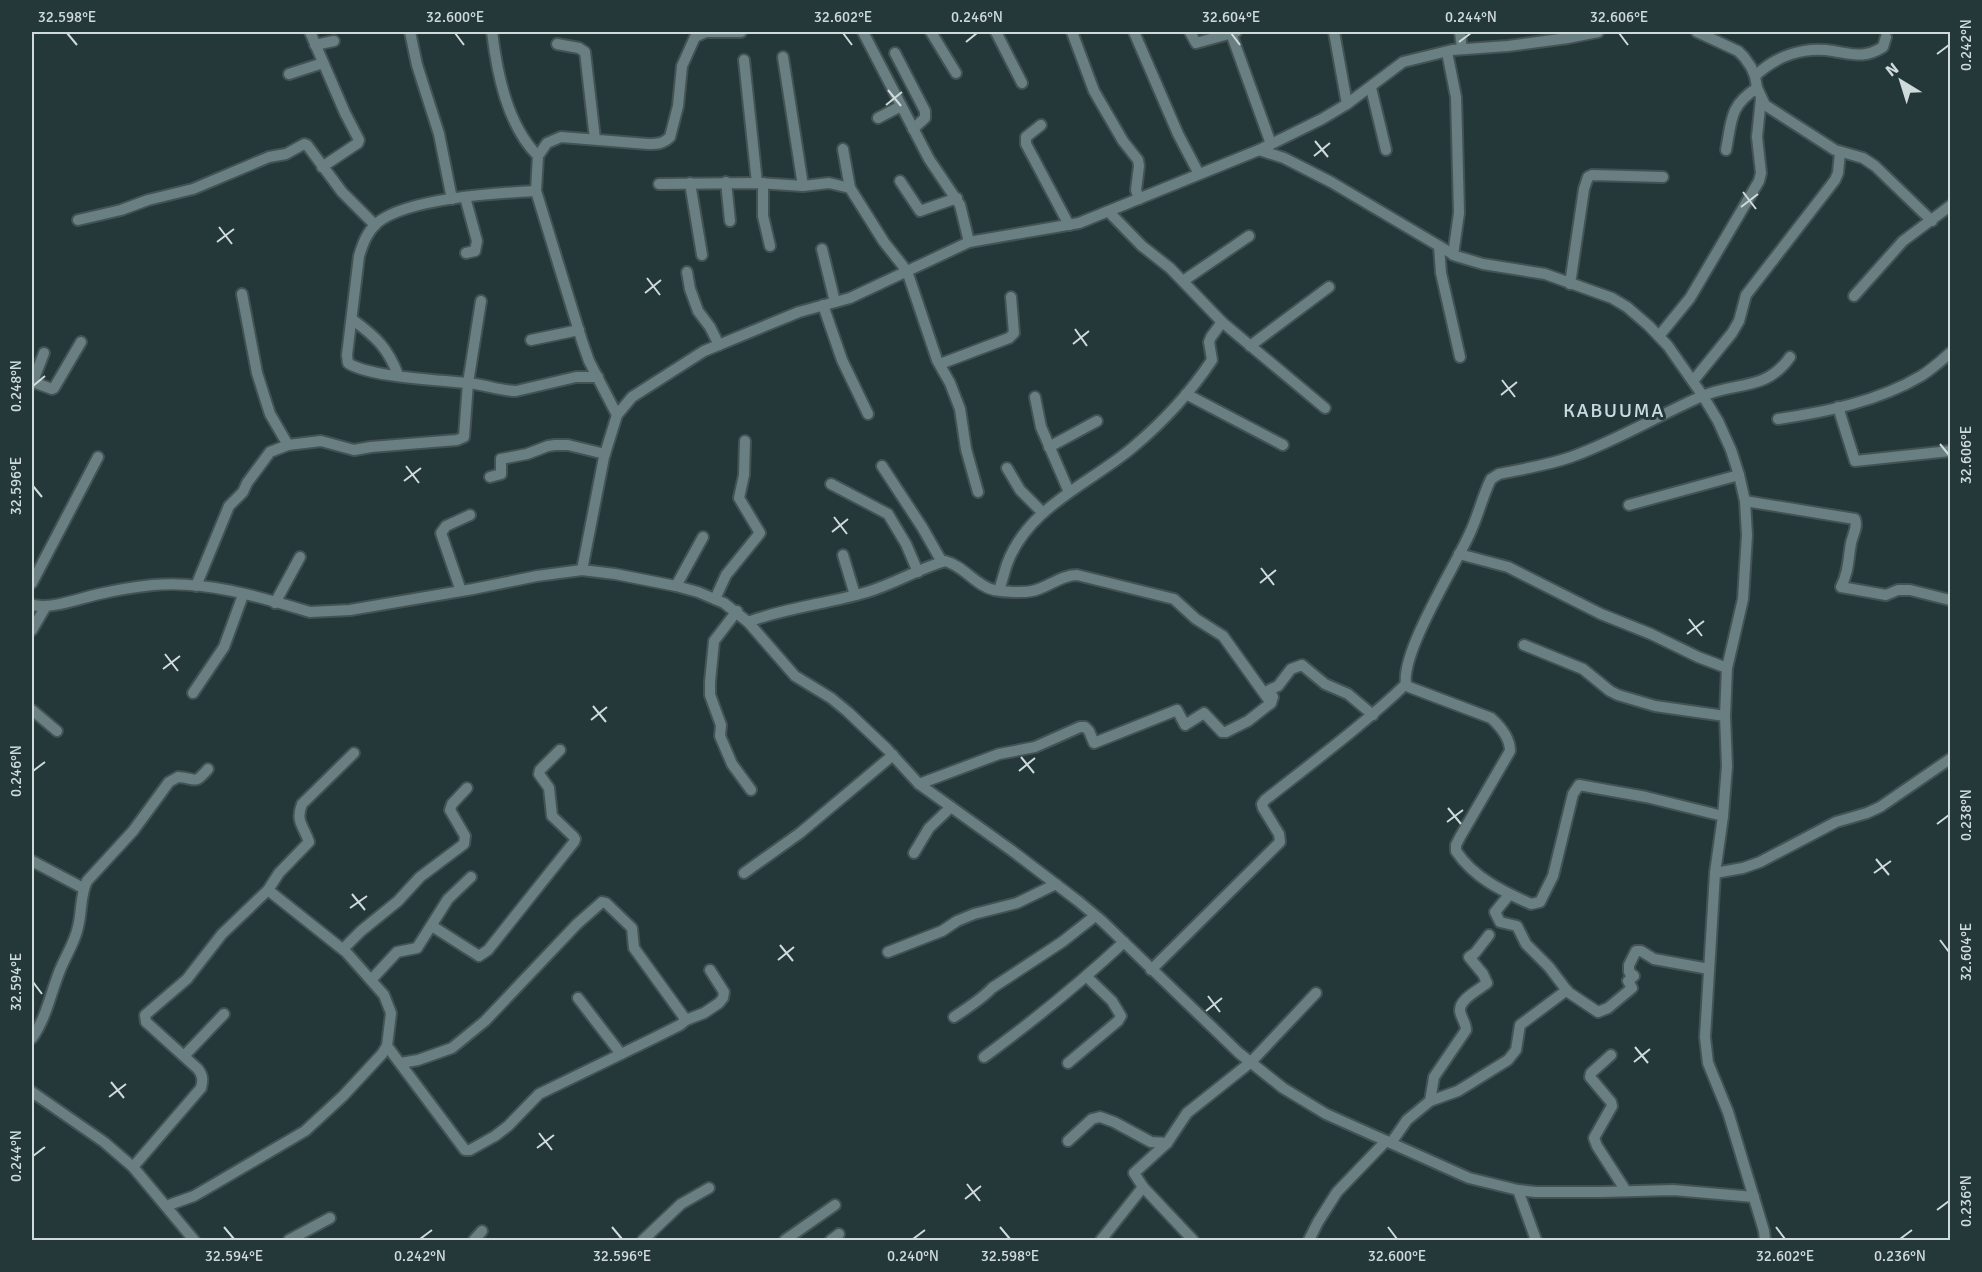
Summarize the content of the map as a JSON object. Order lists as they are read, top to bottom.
{
  "districts": ["KABUUMA"],
  "north": "top left",
  "coordinates": [
    "32.598°E",
    "32.600°E",
    "32.602°E",
    "0.246°N",
    "32.604°E",
    "0.244°N",
    "32.606°E",
    "0.242°N",
    "0.248°N",
    "32.596°E",
    "0.238°N",
    "32.594°E",
    "0.236°N",
    "0.240°N"
  ]
}
